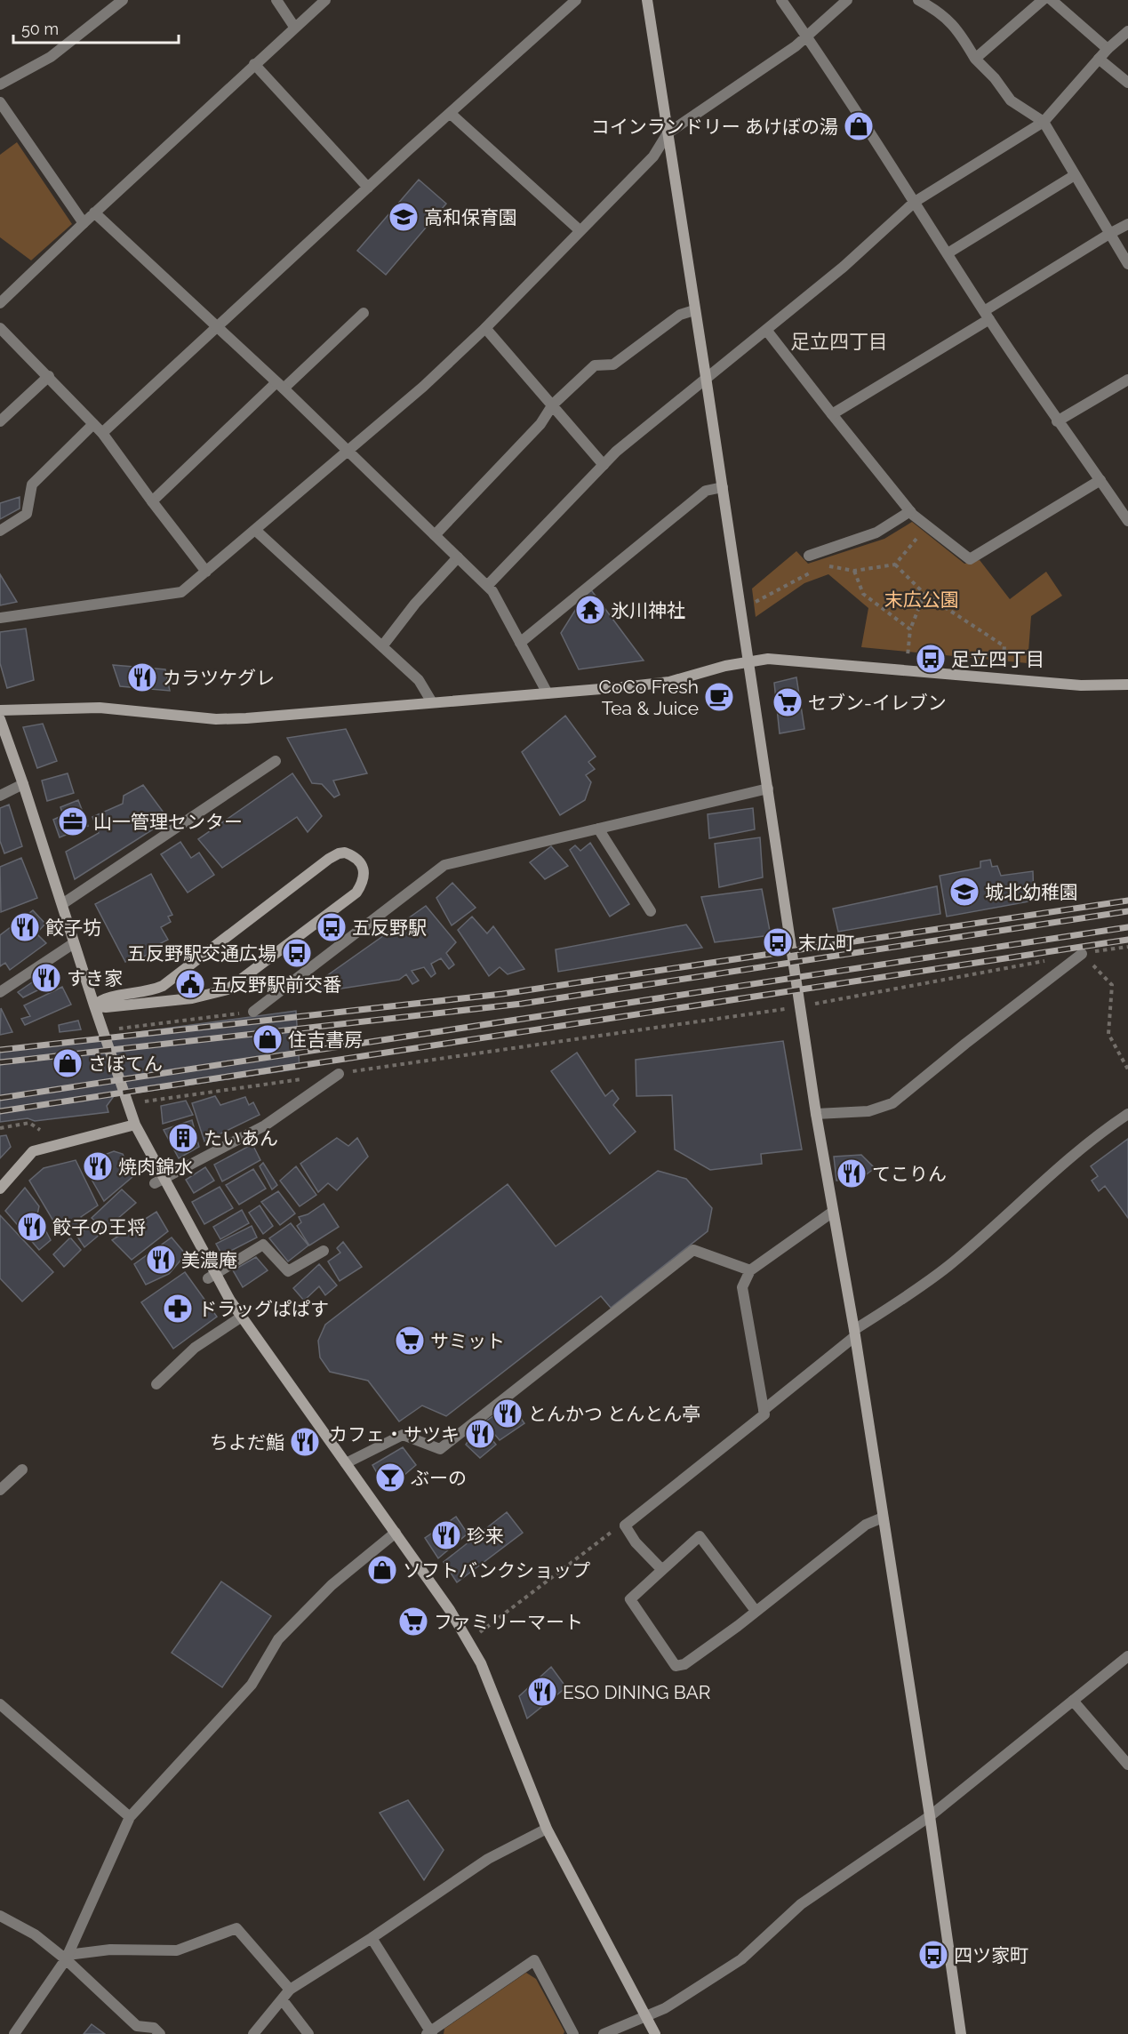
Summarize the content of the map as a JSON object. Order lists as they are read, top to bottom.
{
  "districts": ["足立四丁目"],
  "parks": ["末広公園"],
  "places": {
    "shop": [
      "コインランドリー あけぼの湯",
      "住吉書房",
      "さぼてん",
      "ソフトバンクショップ"
    ],
    "school or university": ["高和保育園", "城北幼稚園"],
    "temple": ["氷川神社"],
    "bus stop": [
      "足立四丁目",
      "五反野駅",
      "末広町",
      "五反野駅交通広場",
      "四ツ家町"
    ],
    "restaurant": [
      "カラツケグレ",
      "餃子坊",
      "すき家",
      "焼肉錦水",
      "てこりん",
      "餃子の王将",
      "美濃庵",
      "とんかつ とんとん亭",
      "カフェ・サツキ",
      "ちよだ鮨",
      "珍来",
      "ESO DINING BAR"
    ],
    "cafe": ["CoCo Fresh Tea & Juice"],
    "supermarket": ["セブン-イレブン", "サミット", "ファミリーマート"],
    "office": ["山一管理センター"],
    "public building": ["五反野駅前交番"],
    "building": ["たいあん"],
    "pharmacy": ["ドラッグぱぱす"],
    "bar": ["ぶーの"]
  },
  "scale_bar": "50 m"
}
